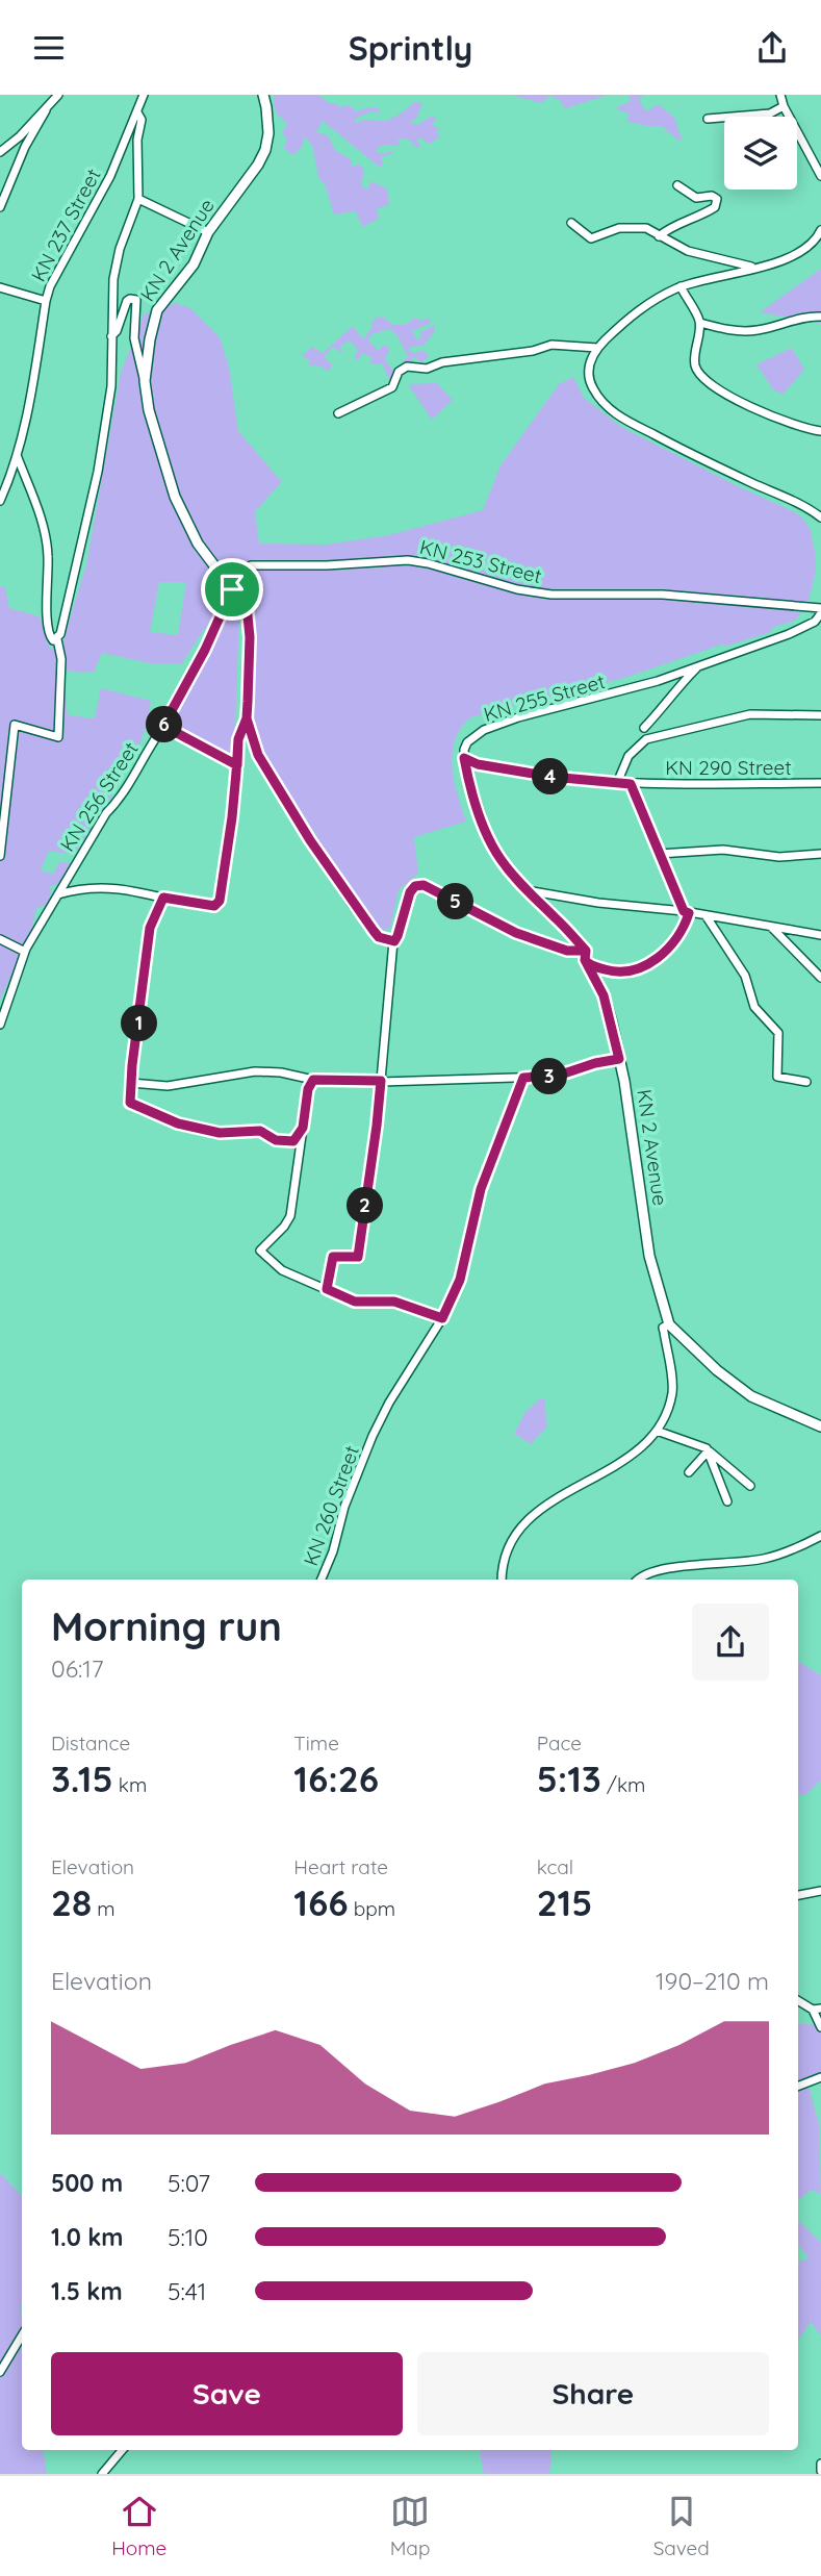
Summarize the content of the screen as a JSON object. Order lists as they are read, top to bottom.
{
  "streets": {
    "main road": ["KN 2 Avenue"],
    "street": [
      "KN 237 Street",
      "KN 253 Street",
      "KN 255 Street",
      "KN 290 Street",
      "KN 256 Street",
      "KN 260 Street"
    ]
  },
  "crossings": [
    ["KN 2 Avenue", "KN 253 Street"],
    ["KN 2 Avenue", "KN 256 Street"],
    ["KN 253 Street", "KN 255 Street"],
    ["KN 253 Street", "KN 256 Street"],
    ["KN 255 Street", "KN 290 Street"]
  ],
  "page": {
    "header": "Sprintly",
    "pins": [
      "6",
      "4",
      "5",
      "1",
      "3",
      "2"
    ],
    "heading": ["Morning run", "06:17"],
    "stats": [
      ["Distance", "3.15 km"],
      ["Time", "16:26"],
      ["Pace", "5:13 /km"],
      ["Elevation", "28 m"],
      ["Heart rate", "166 bpm"],
      ["kcal", "215"]
    ],
    "chart": ["Elevation", "190–210 m"],
    "list": [
      {
        "name": "500 m",
        "note": "5:07"
      },
      {
        "name": "1.0 km",
        "note": "5:10"
      },
      {
        "name": "1.5 km",
        "note": "5:41"
      }
    ],
    "buttons": ["Save", "Share"],
    "tabs": ["Home", "Map", "Saved"]
  }
}
